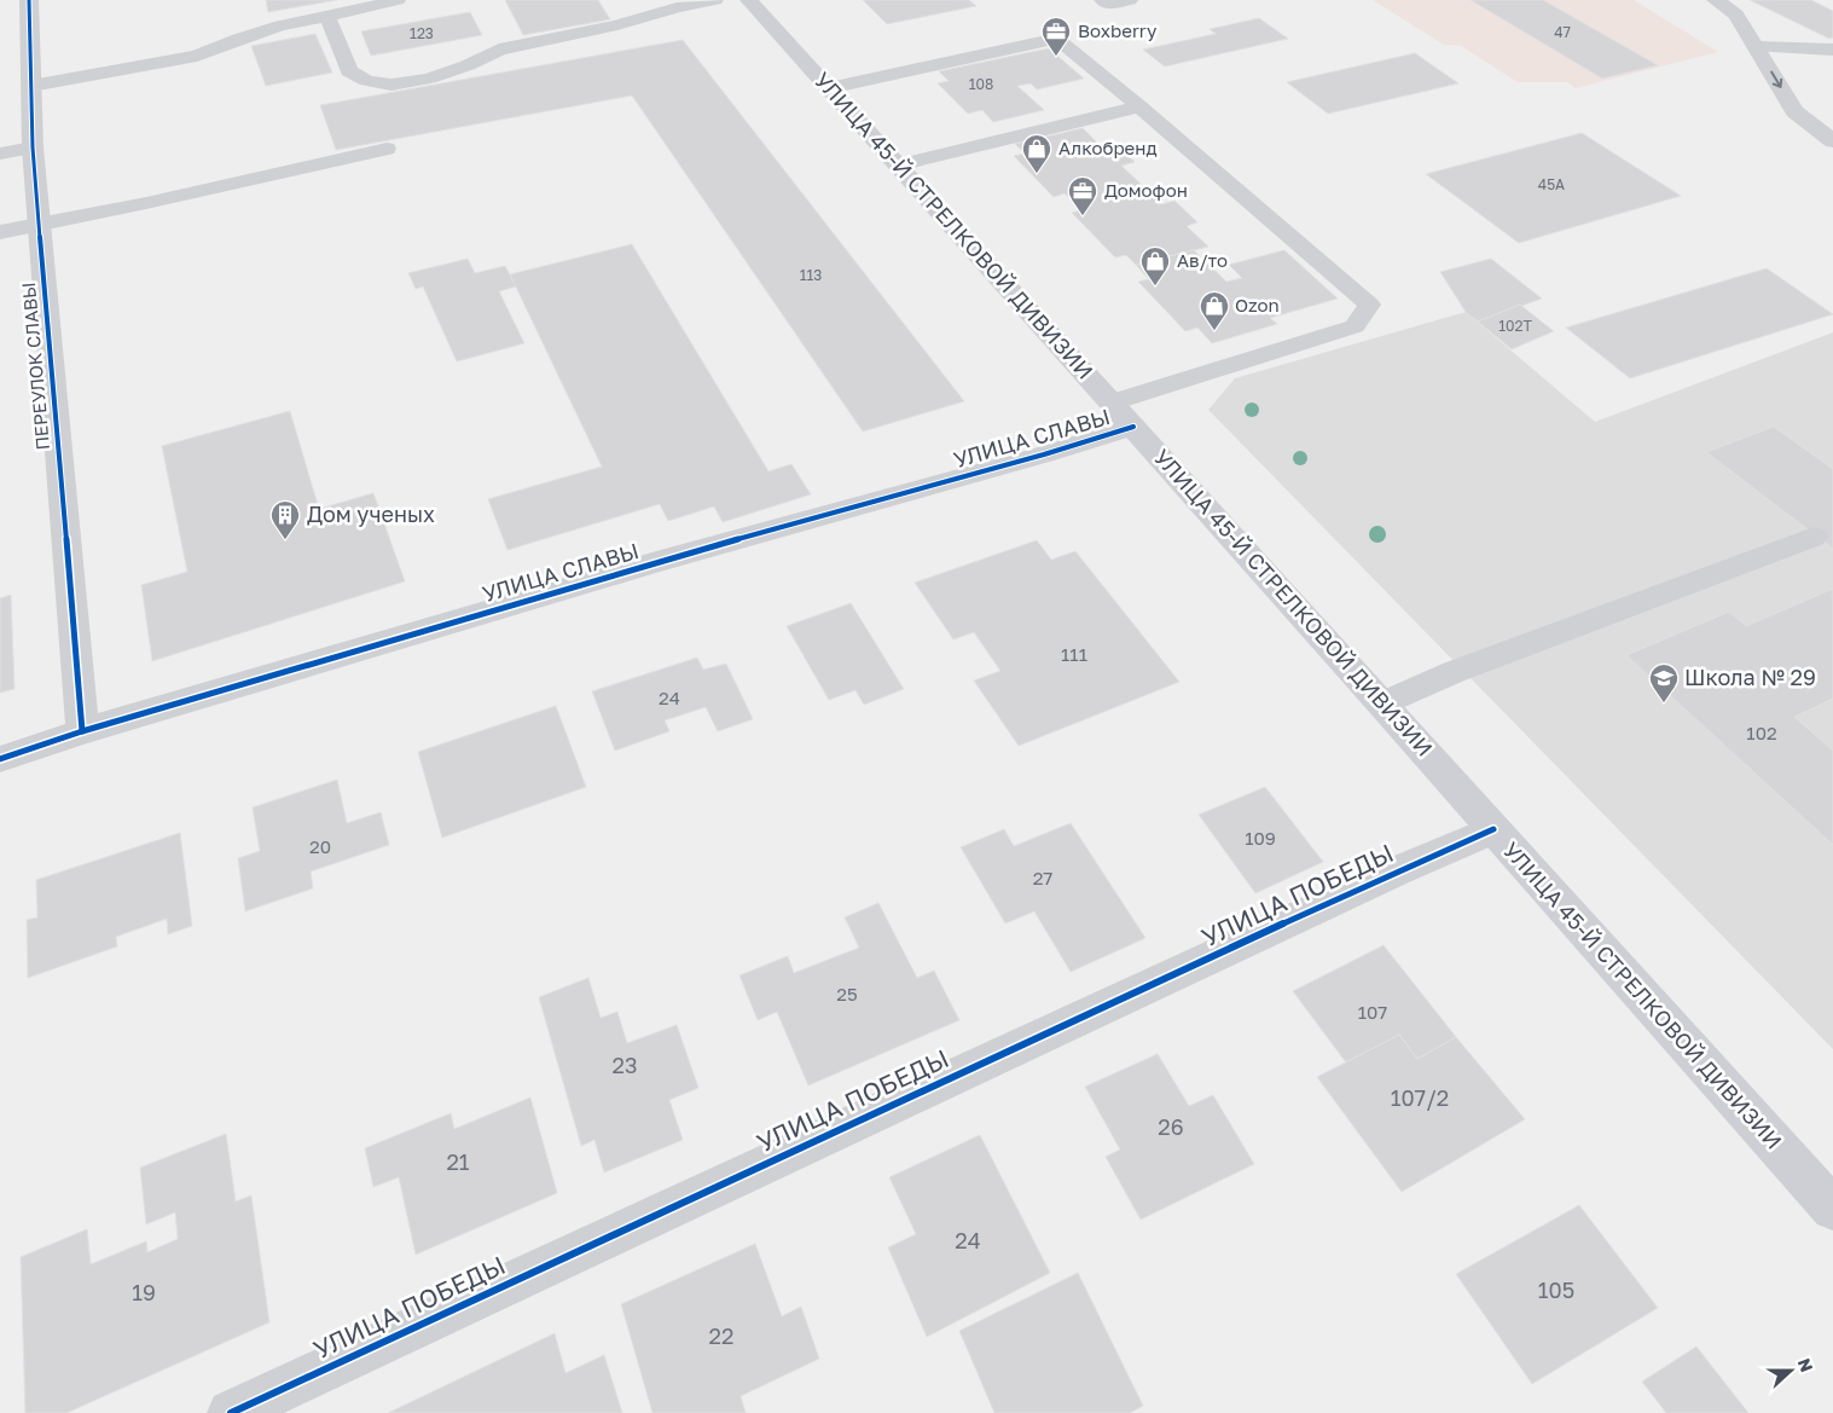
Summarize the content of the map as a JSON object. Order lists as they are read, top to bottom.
{
  "streets": {
    "main road": ["УЛИЦА 45-Й СТРЕЛКОВОЙ ДИВИЗИИ"],
    "street": ["ПЕРЕУЛОК СЛАВЫ", "УЛИЦА СЛАВЫ", "УЛИЦА ПОБЕДЫ"]
  },
  "crossings": [
    ["УЛИЦА 45-Й СТРЕЛКОВОЙ ДИВИЗИИ", "УЛИЦА СЛАВЫ"],
    ["УЛИЦА 45-Й СТРЕЛКОВОЙ ДИВИЗИИ", "УЛИЦА ПОБЕДЫ"],
    ["ПЕРЕУЛОК СЛАВЫ", "УЛИЦА СЛАВЫ"]
  ],
  "places": {
    "office": ["Boxberry", "Домофон"],
    "shop": ["Алкобренд", "Ав/то", "Ozon"],
    "building": ["Дом ученых"],
    "school or university": ["Школа № 29"]
  },
  "house_numbers": [
    "47",
    "123",
    "108",
    "45А",
    "113",
    "102Т",
    "111",
    "24",
    "102",
    "109",
    "20",
    "27",
    "25",
    "107",
    "23",
    "107/2",
    "26",
    "21",
    "24",
    "105",
    "19",
    "22"
  ],
  "north": "right"
}
